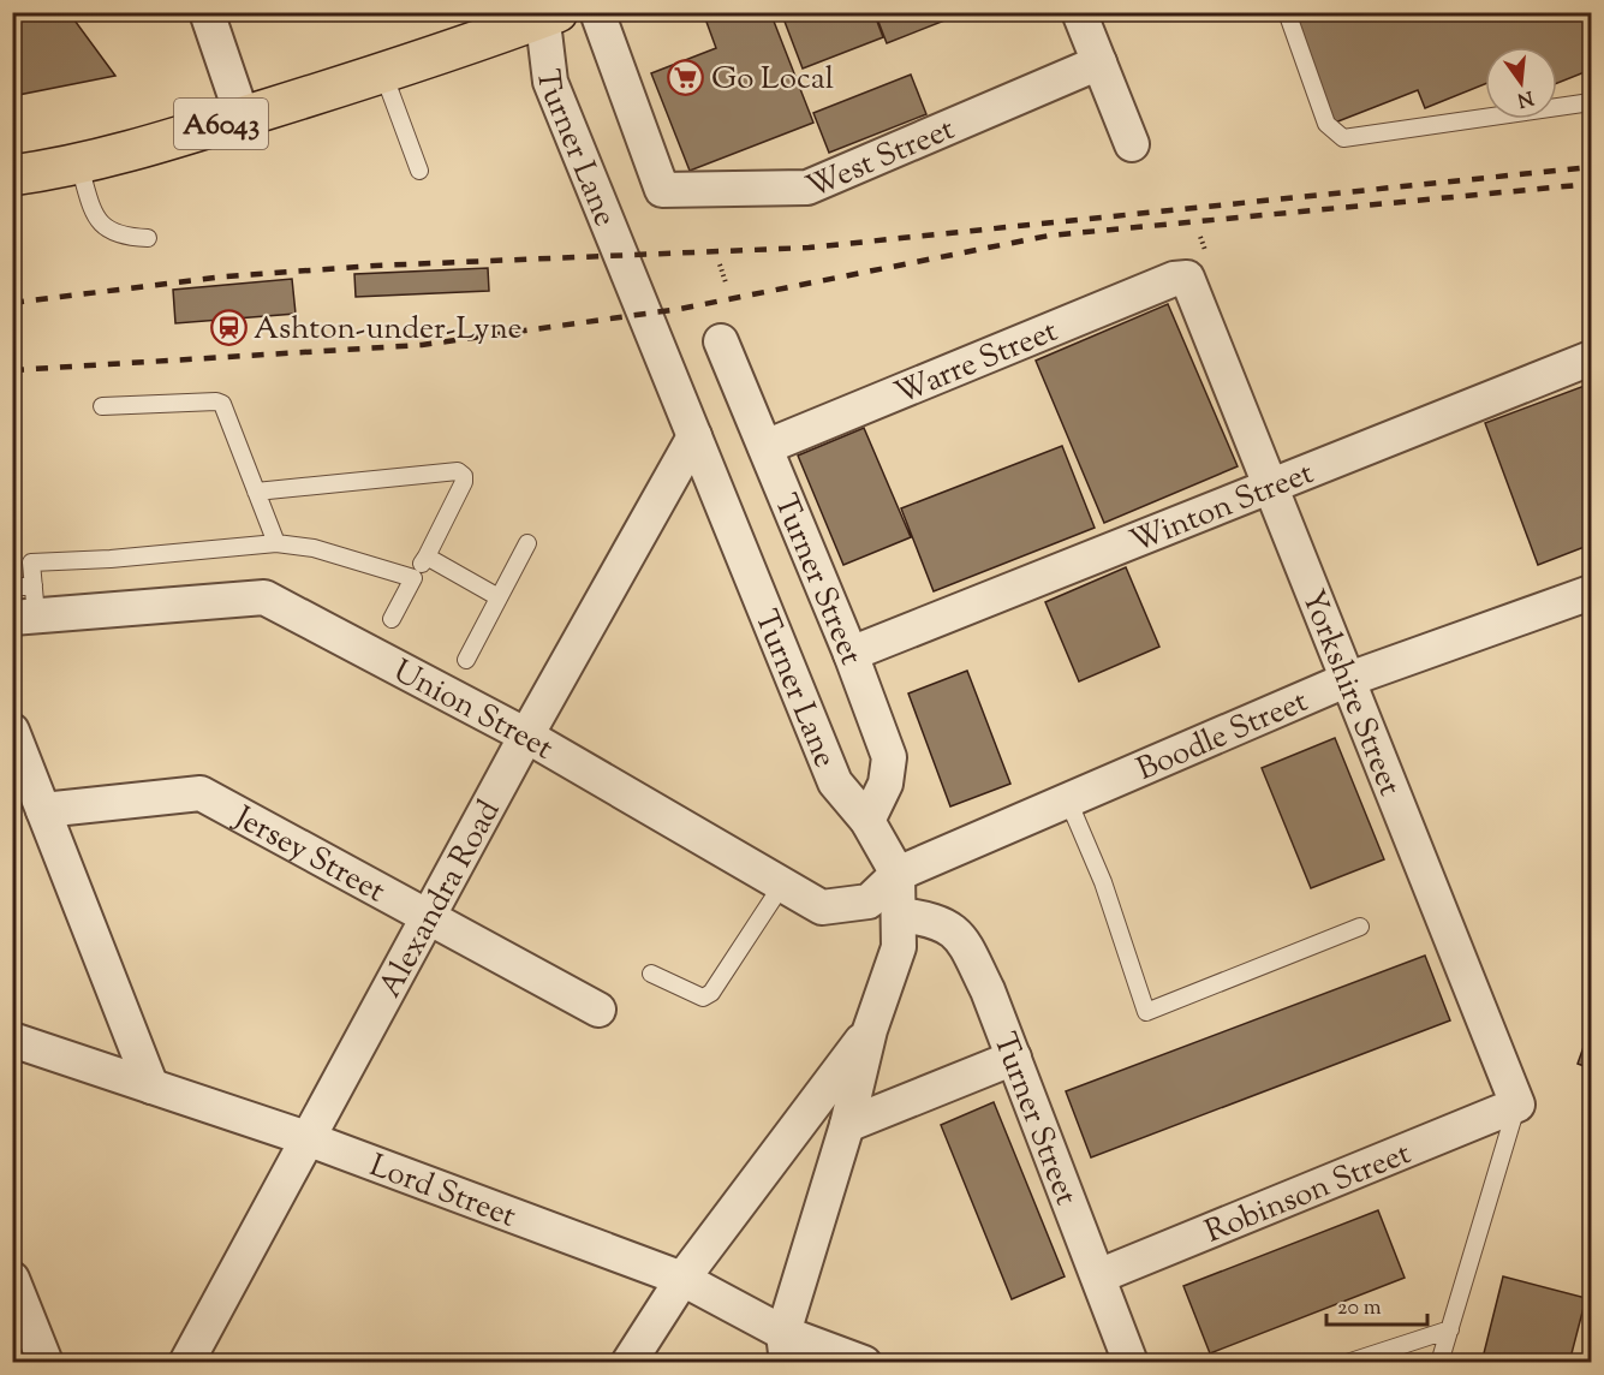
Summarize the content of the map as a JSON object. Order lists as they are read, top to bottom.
{
  "streets": {
    "highway": ["A6043"],
    "street": [
      "Turner Lane",
      "West Street",
      "Warre Street",
      "Winton Street",
      "Turner Street",
      "Yorkshire Street",
      "Union Street",
      "Boodle Street",
      "Jersey Street",
      "Alexandra Road",
      "Lord Street",
      "Robinson Street"
    ]
  },
  "crossings": [
    ["A6043", "Turner Lane"],
    ["Turner Lane", "Turner Street"],
    ["Turner Lane", "Union Street"],
    ["Turner Lane", "Boodle Street"],
    ["Turner Lane", "Alexandra Road"],
    ["Turner Lane", "Lord Street"],
    ["Warre Street", "Turner Street"],
    ["Warre Street", "Yorkshire Street"],
    ["Winton Street", "Turner Street"],
    ["Winton Street", "Yorkshire Street"],
    ["Turner Street", "Robinson Street"],
    ["Yorkshire Street", "Boodle Street"],
    ["Yorkshire Street", "Robinson Street"],
    ["Union Street", "Boodle Street"],
    ["Union Street", "Alexandra Road"],
    ["Jersey Street", "Alexandra Road"],
    ["Alexandra Road", "Lord Street"]
  ],
  "places": {
    "supermarket": ["Go Local"],
    "station": ["Ashton-under-Lyne"]
  },
  "scale_bar": "20 m",
  "north": "bottom"
}
